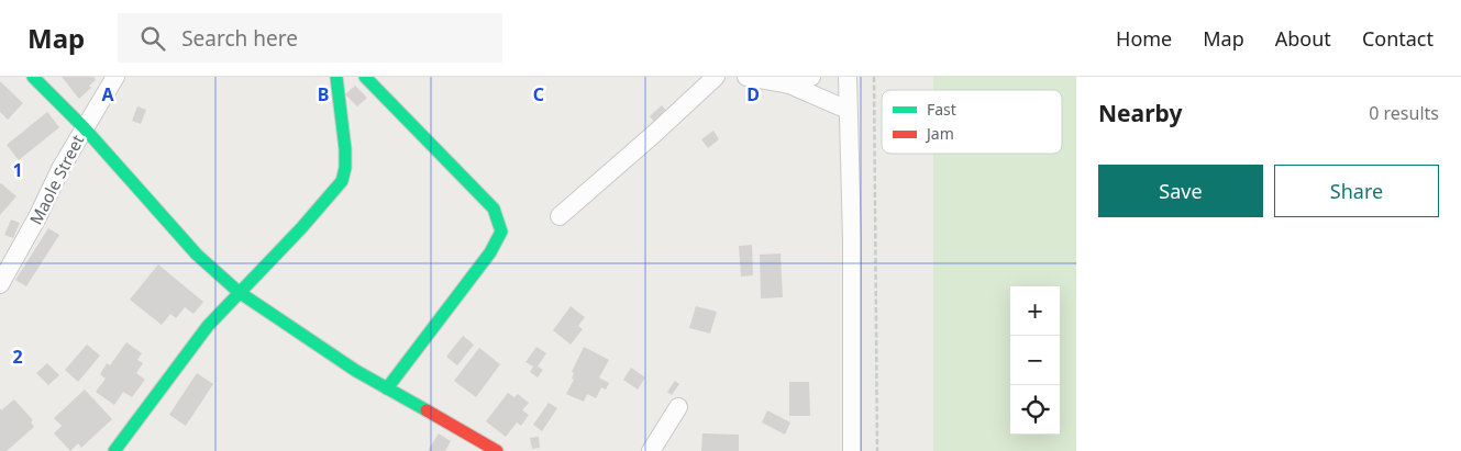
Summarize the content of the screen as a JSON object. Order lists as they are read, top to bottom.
{
  "streets": {
    "street": ["Maole Street"]
  },
  "legend": ["Fast", "Jam"],
  "page": {
    "header": "Map",
    "search": "Search here",
    "nav": [
      "Home",
      "Map",
      "About",
      "Contact"
    ],
    "heading": ["Nearby", "0 results"],
    "buttons": ["Save", "Share"],
    "map_buttons": ["+", "−"]
  },
  "grid": {
    "columns": [
      "A",
      "B",
      "C",
      "D"
    ],
    "rows": ["1", "2"]
  }
}
